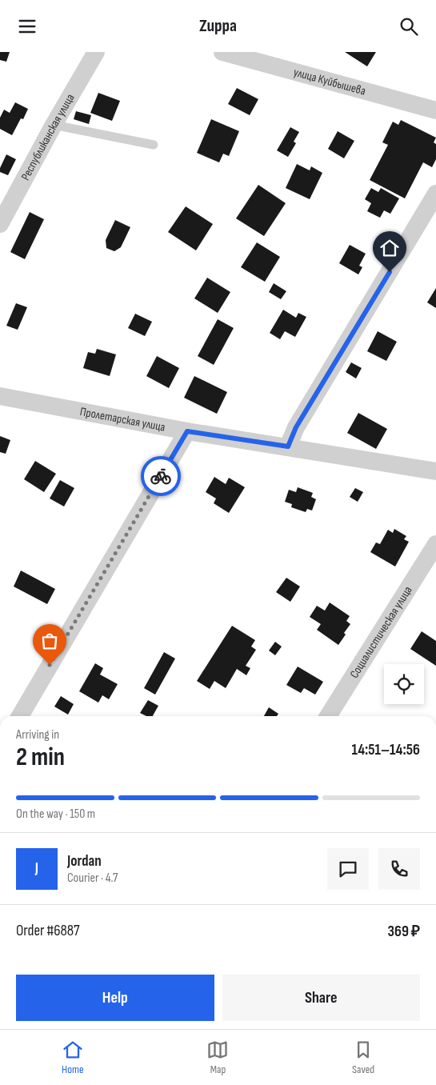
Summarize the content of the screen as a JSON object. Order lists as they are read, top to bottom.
{
  "streets": {
    "street": [
      "улица Куйбышева",
      "Республиканская улица",
      "Пролетарская улица",
      "Социалистическая улица"
    ]
  },
  "page": {
    "header": "Zuppa",
    "heading": ["2 min", "Arriving in", "14:51–14:56"],
    "panel": [
      "Jordan",
      "Courier · 4.7",
      "Order #6887",
      "369 ₽"
    ],
    "bar": "On the way · 150 m",
    "round": "J",
    "buttons": ["Help", "Share"],
    "tabs": ["Home", "Map", "Saved"]
  }
}
